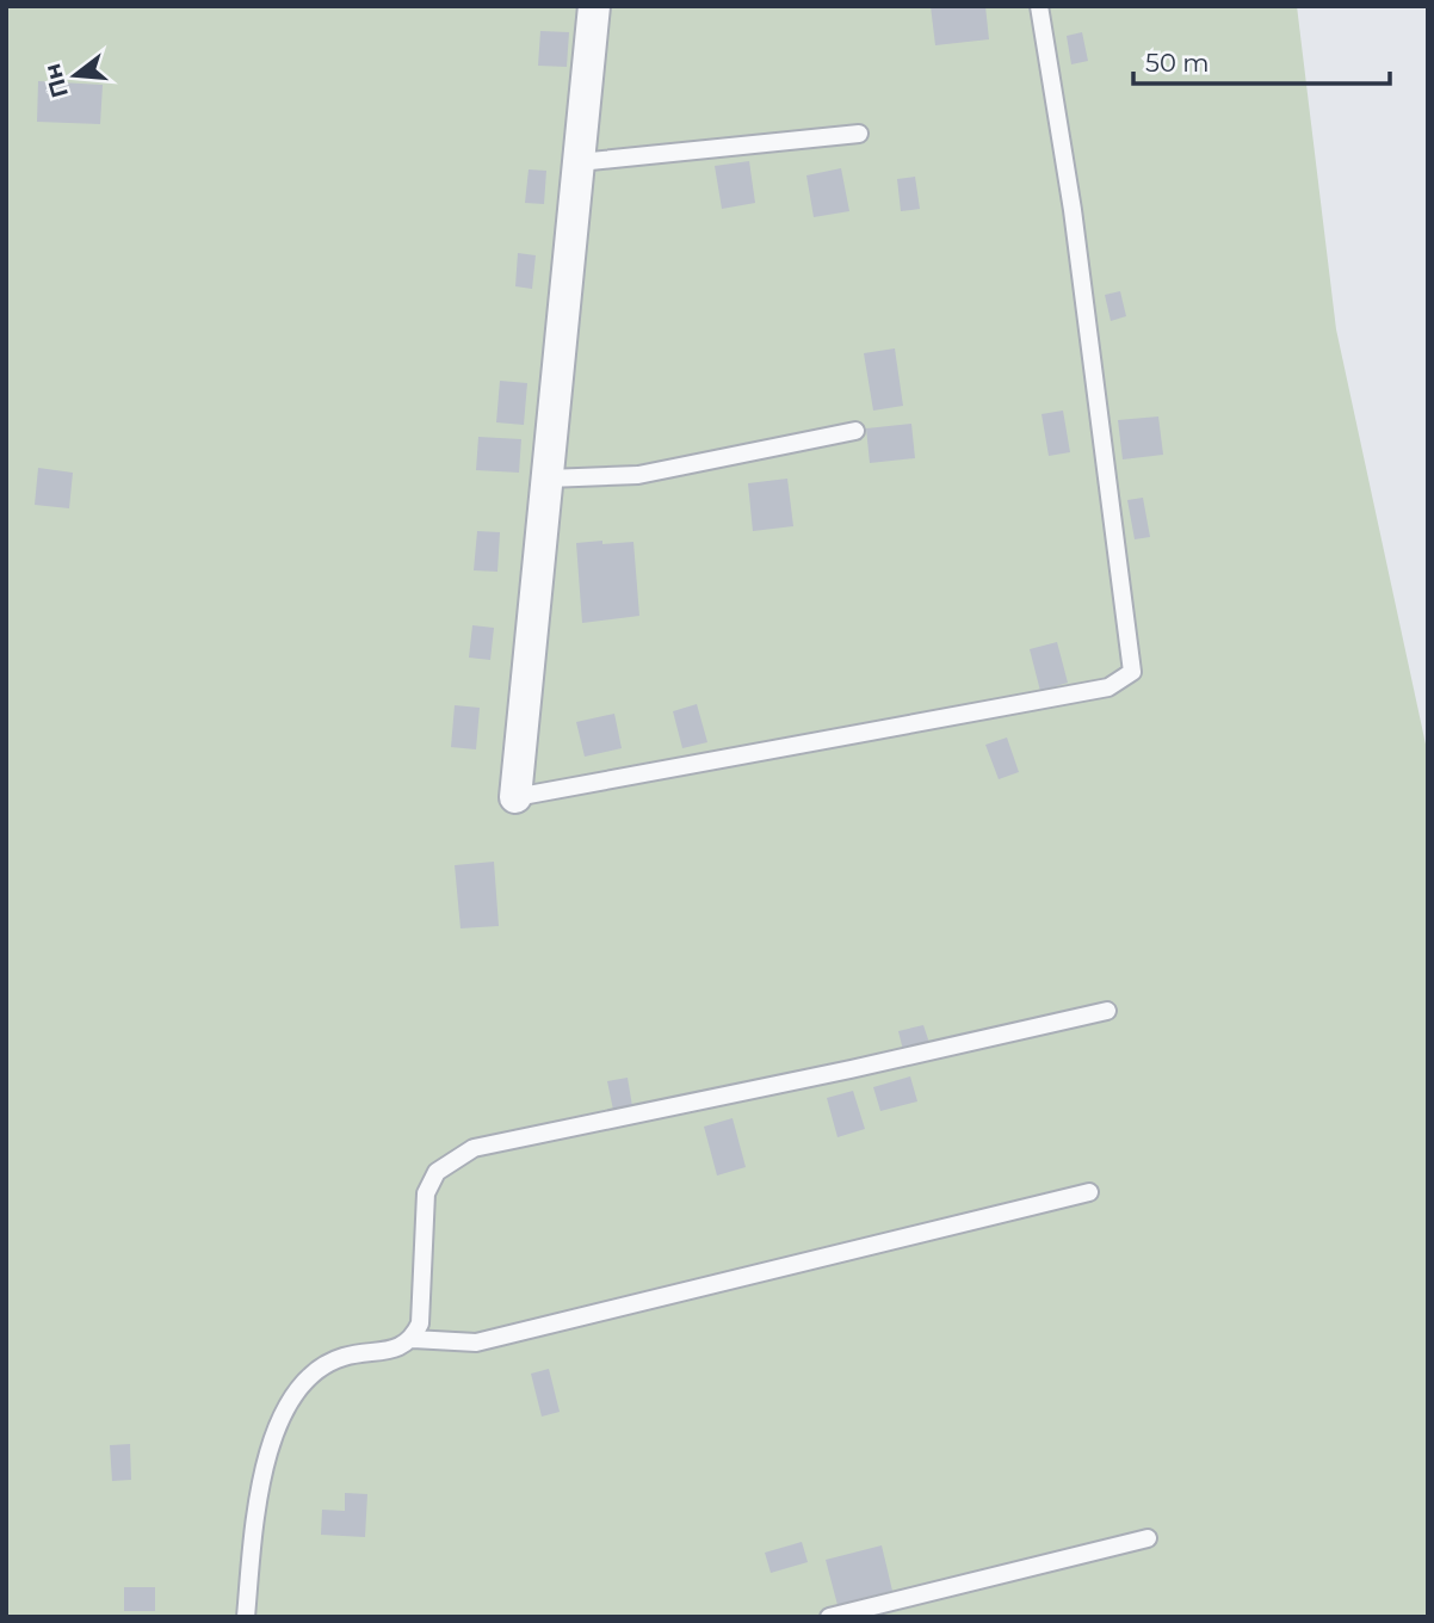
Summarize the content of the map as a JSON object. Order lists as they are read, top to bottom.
{
  "scale_bar": "50 m",
  "north": "left"
}
